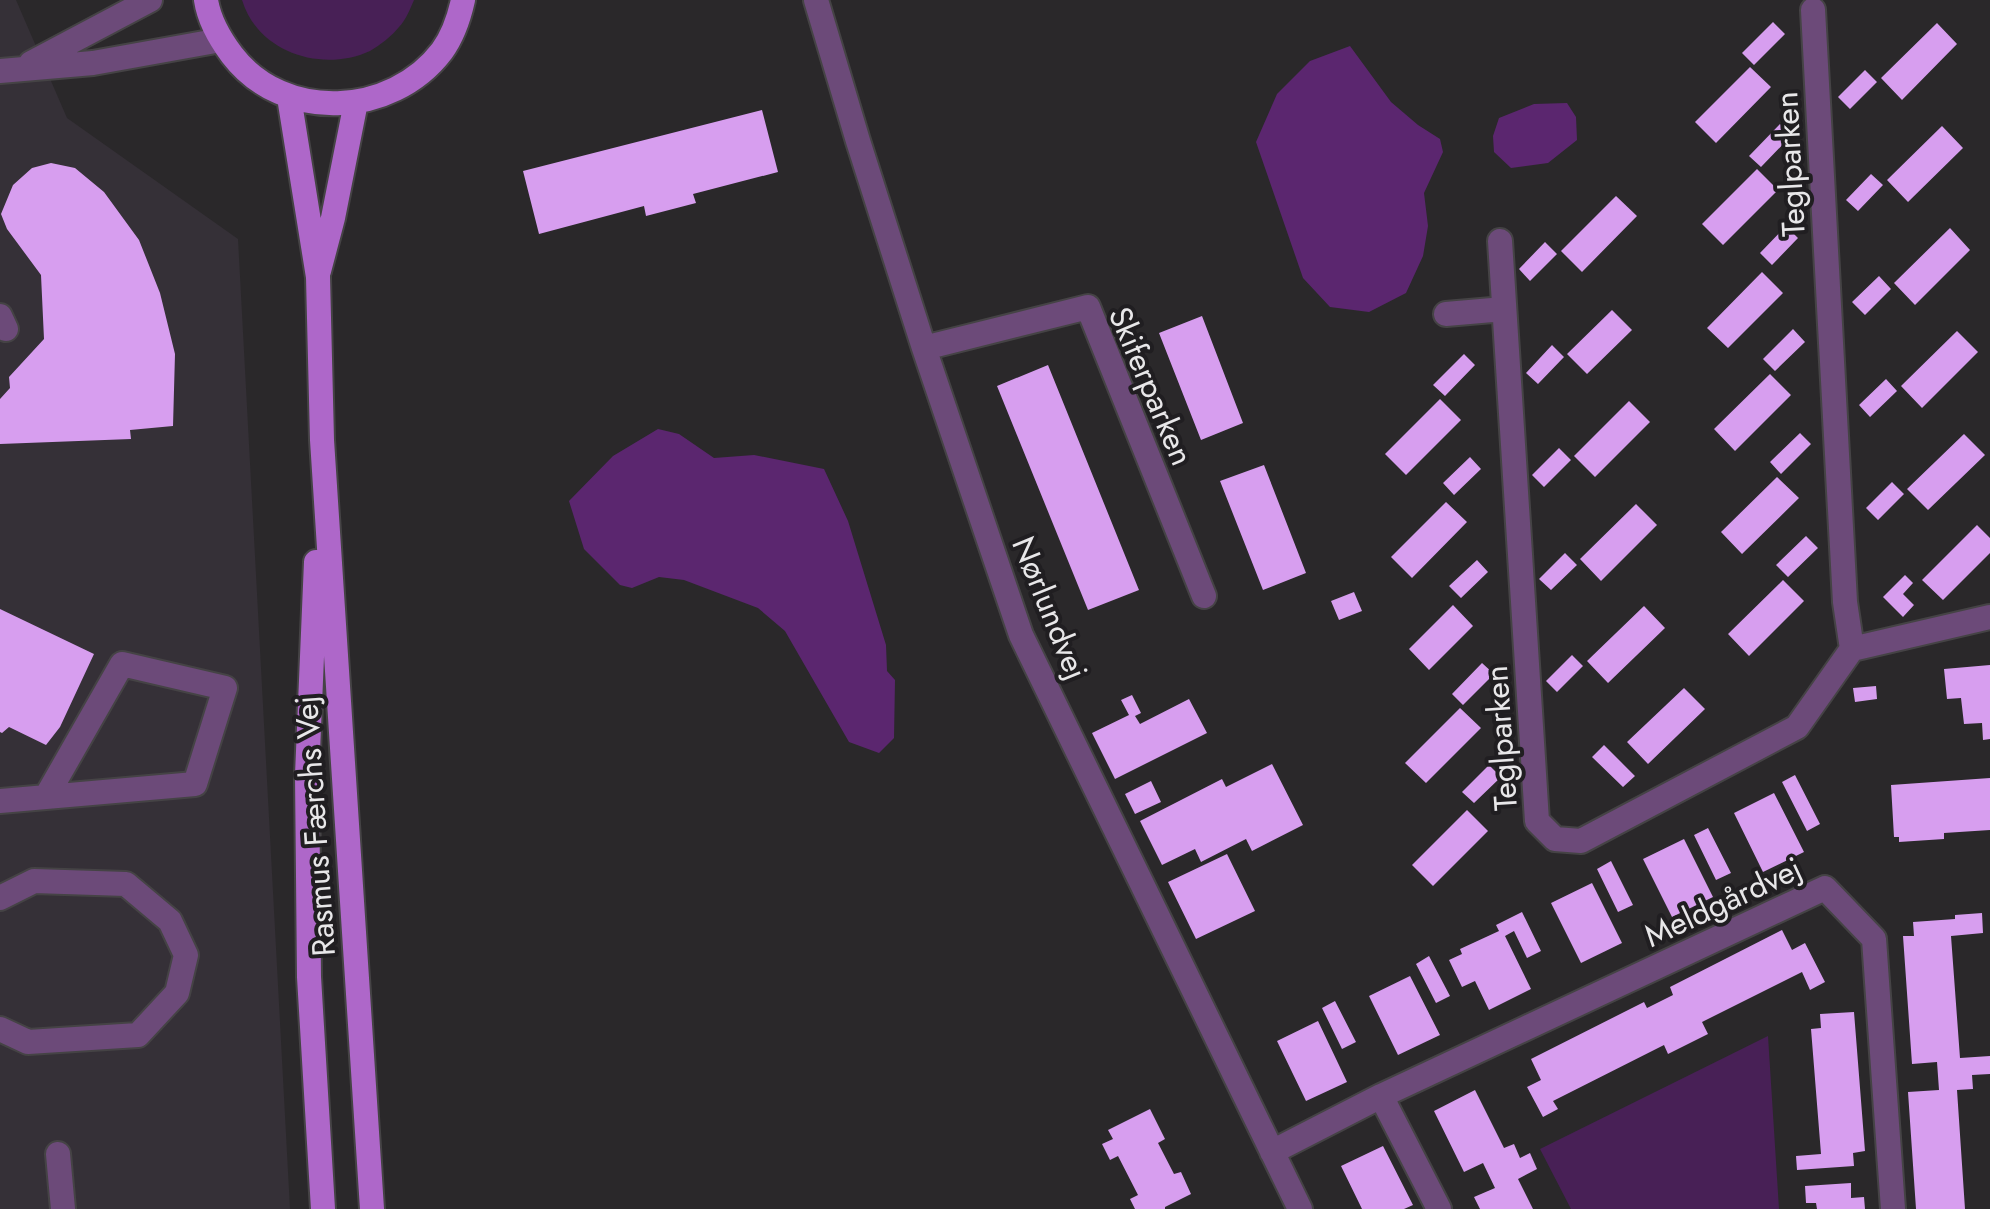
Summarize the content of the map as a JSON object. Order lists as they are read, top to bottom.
{
  "streets": {
    "main road": ["Rasmus Færchs Vej"],
    "street": [
      "Teglparken",
      "Skiferparken",
      "Nørlundvej",
      "Meldgårdvej"
    ]
  },
  "crossings": [
    ["Skiferparken", "Nørlundvej"],
    ["Nørlundvej", "Meldgårdvej"]
  ]
}
